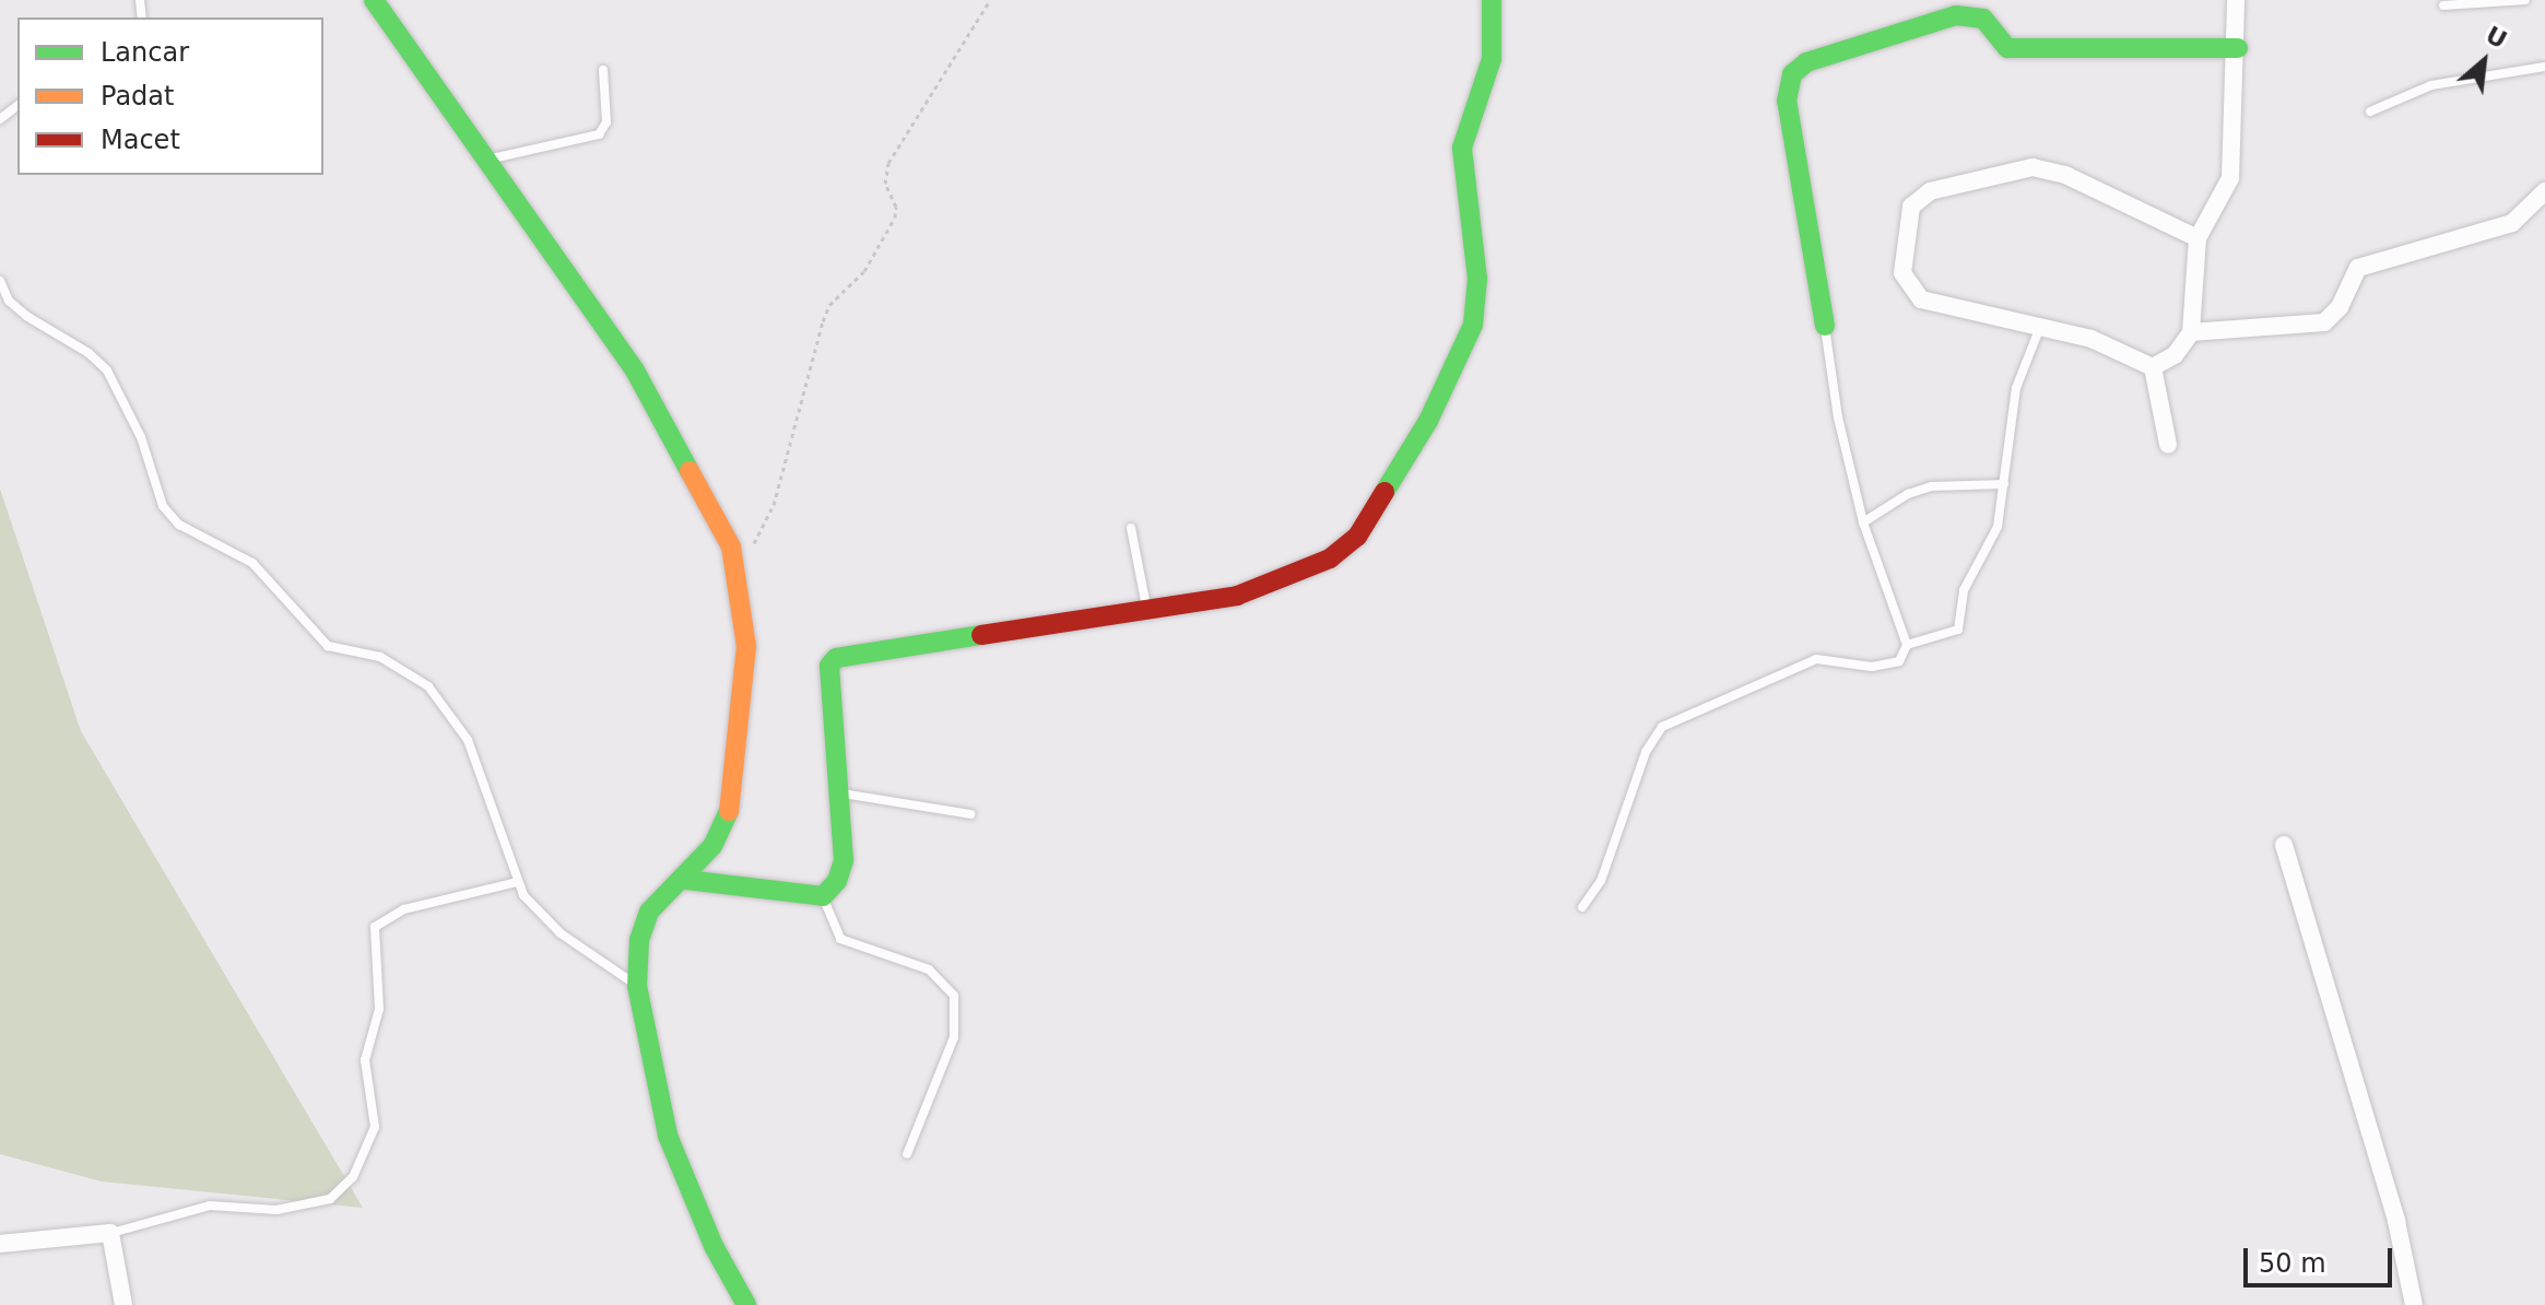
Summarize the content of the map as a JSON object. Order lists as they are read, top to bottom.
{
  "legend": ["Lancar", "Padat", "Macet"],
  "scale_bar": "50 m",
  "north": "top right"
}
